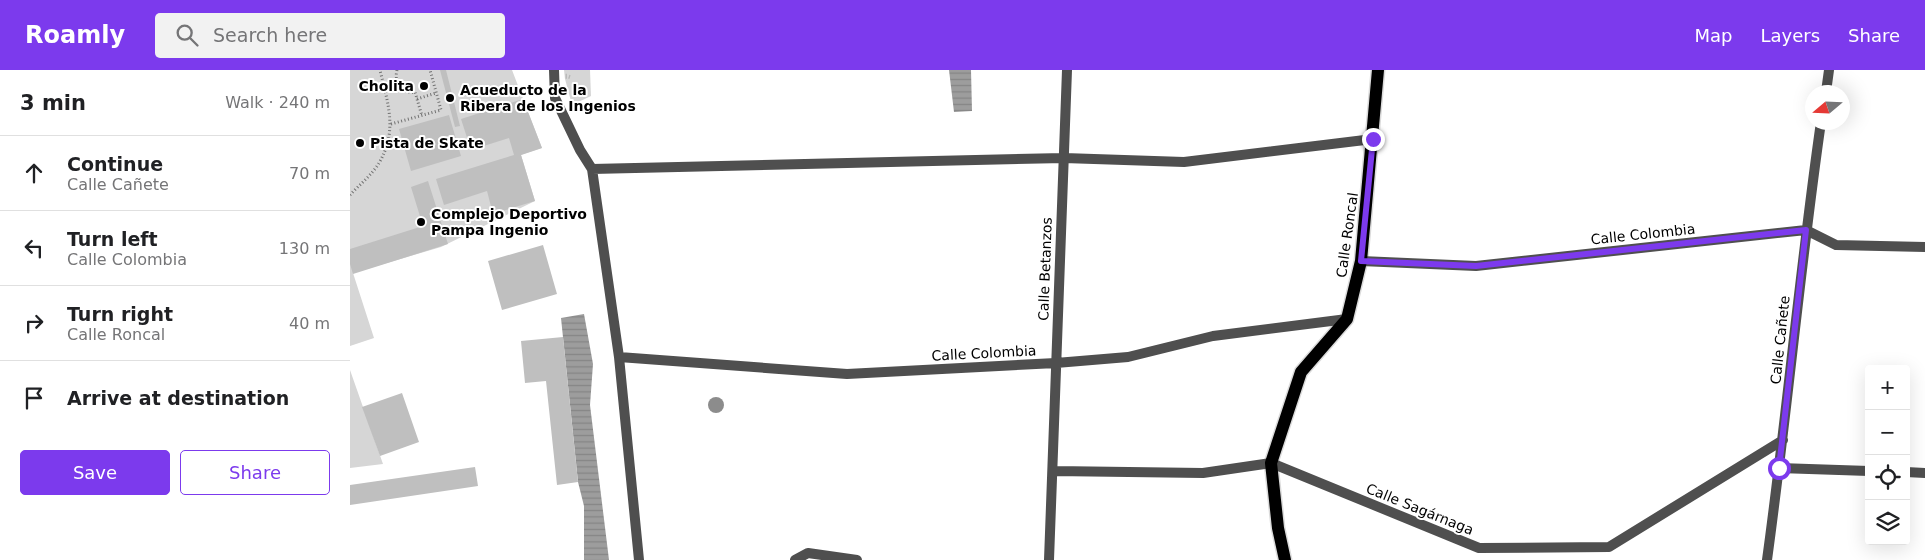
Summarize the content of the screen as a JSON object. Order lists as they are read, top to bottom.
{
  "streets": {
    "main road": ["Calle Roncal"],
    "street": [
      "Calle Colombia",
      "Calle Betanzos",
      "Calle Cañete",
      "Calle Sagárnaga"
    ]
  },
  "crossings": [
    ["Calle Colombia", "Calle Roncal"],
    ["Calle Colombia", "Calle Betanzos"],
    ["Calle Colombia", "Calle Cañete"],
    ["Calle Roncal", "Calle Sagárnaga"],
    ["Calle Cañete", "Calle Sagárnaga"]
  ],
  "places": [
    "Cholita",
    "Acueducto de la Ribera de los Ingenios",
    "Pista de Skate",
    "Complejo Deportivo Pampa Ingenio"
  ],
  "north": "left",
  "page": {
    "header": "Roamly",
    "search": "Search here",
    "nav": ["Map", "Layers", "Share"],
    "heading": ["3 min", "Walk · 240 m"],
    "list": [
      ["Continue", "Calle Cañete", "70 m"],
      ["Turn left", "Calle Colombia", "130 m"],
      ["Turn right", "Calle Roncal", "40 m"],
      "Arrive at destination"
    ],
    "map_buttons": ["+", "−"],
    "buttons": ["Save", "Share"]
  }
}
